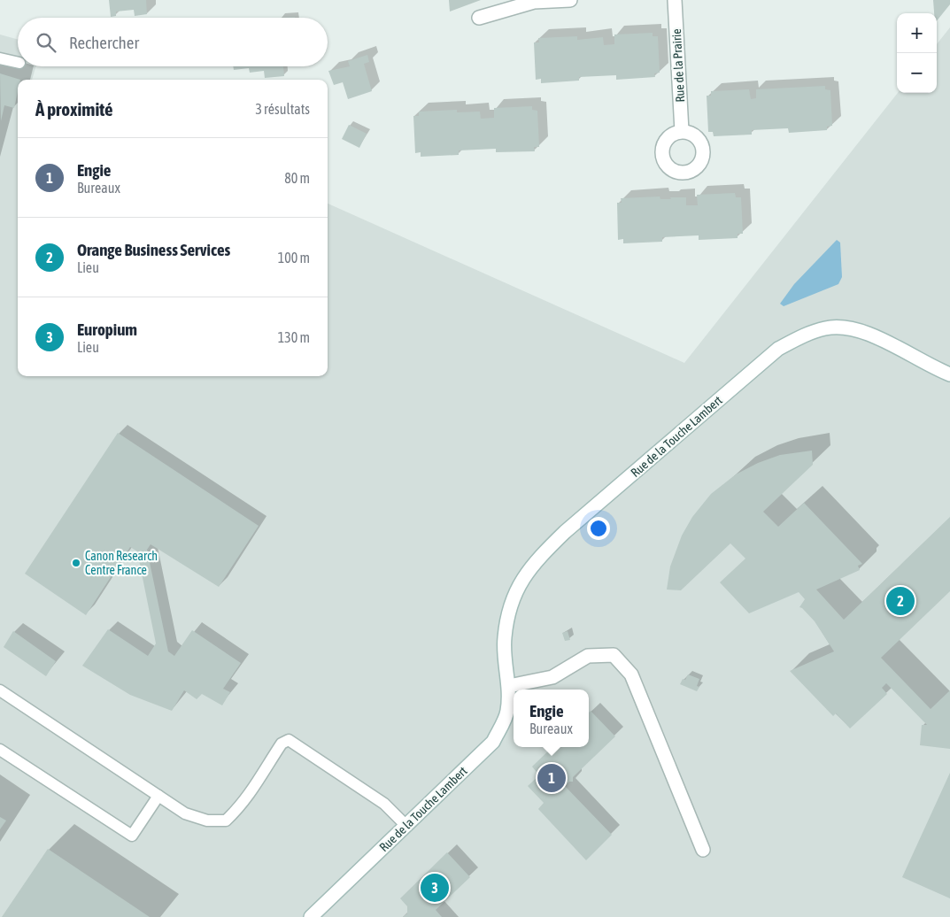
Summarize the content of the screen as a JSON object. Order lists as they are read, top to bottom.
{
  "streets": {
    "street": ["Rue de la Prairie", "Rue de la Touche Lambert"]
  },
  "places": ["Canon Research Centre France"],
  "page": {
    "map_buttons": ["+", "−"],
    "search": "Rechercher",
    "heading": ["À proximité", "3 résultats"],
    "list": [
      {
        "mark": "1",
        "name": "Engie",
        "note": "Bureaux",
        "value": "80 m"
      },
      {
        "mark": "2",
        "name": "Orange Business Services",
        "note": "Lieu",
        "value": "100 m"
      },
      {
        "mark": "3",
        "name": "Europium",
        "note": "Lieu",
        "value": "130 m"
      }
    ],
    "pins": ["2", "1", "3"],
    "popup": ["Engie", "Bureaux"]
  }
}
